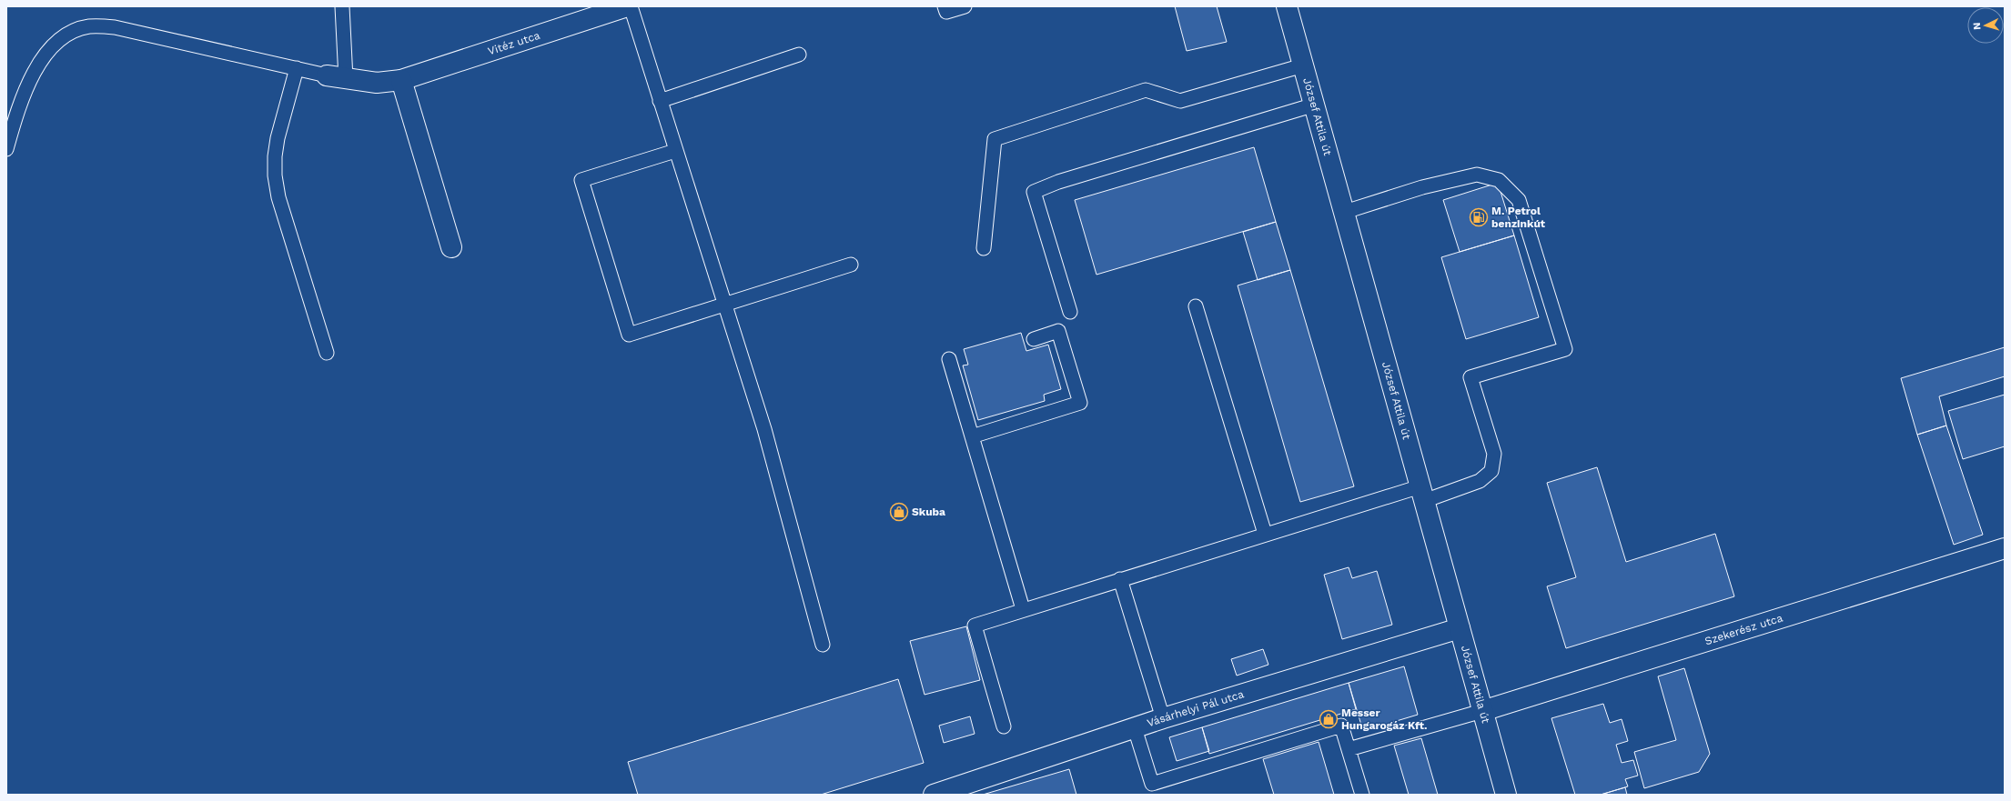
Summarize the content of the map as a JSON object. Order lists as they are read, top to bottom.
{
  "streets": {
    "street": [
      "Vitéz utca",
      "József Attila út",
      "Szekerész utca",
      "Vásárhelyi Pál utca"
    ]
  },
  "crossings": [
    ["József Attila út", "Szekerész utca"],
    ["József Attila út", "Vásárhelyi Pál utca"]
  ],
  "places": {
    "fuel station": ["M. Petrol benzinkút"],
    "shop": ["Skuba", "Messer Hungarogáz Kft."]
  },
  "north": "left"
}
